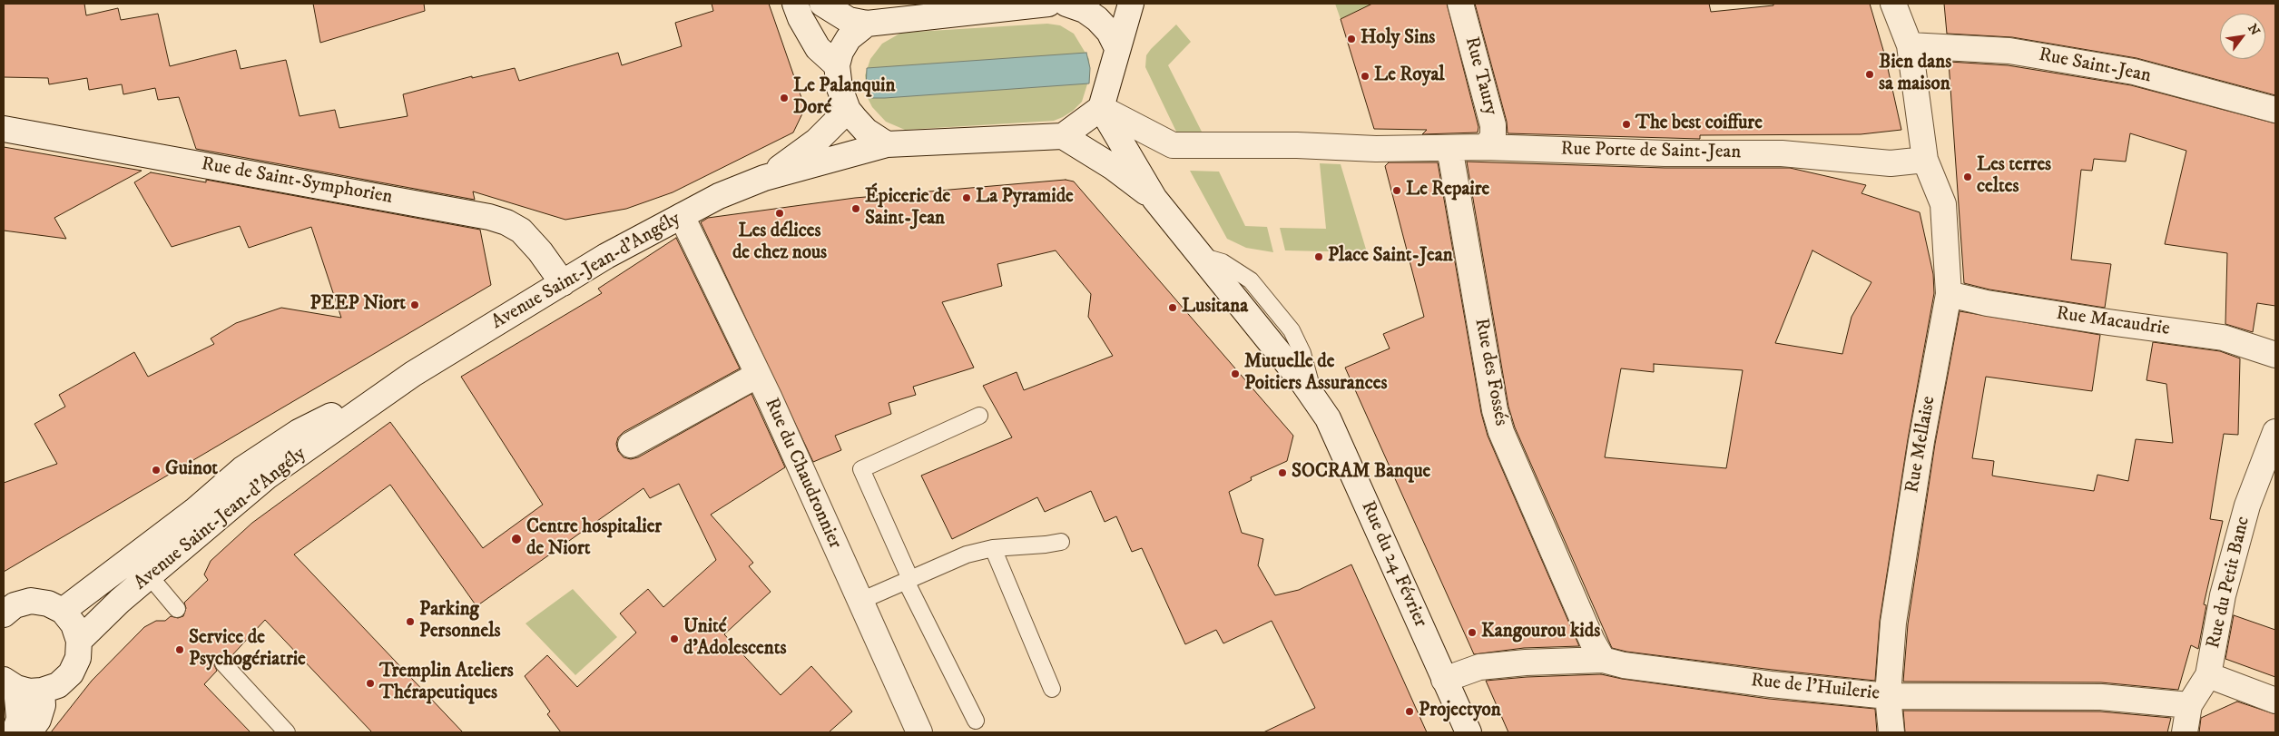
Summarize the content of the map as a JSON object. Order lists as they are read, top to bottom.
{
  "streets": {
    "street": [
      "Rue Saint-Jean",
      "Rue Taury",
      "Rue Porte de Saint-Jean",
      "Rue de Saint-Symphorien",
      "Avenue Saint-Jean-d'Angély",
      "Rue Macaudrie",
      "Rue des Fossés",
      "Rue Mellaise",
      "Rue du Chaudronnier",
      "Rue du 24 Février",
      "Rue du Petit Banc",
      "Rue de l'Huilerie"
    ]
  },
  "crossings": [
    ["Rue Saint-Jean", "Rue Mellaise"],
    ["Rue Taury", "Rue Porte de Saint-Jean"],
    ["Rue Porte de Saint-Jean", "Rue des Fossés"],
    ["Rue Porte de Saint-Jean", "Rue Mellaise"],
    ["Rue de Saint-Symphorien", "Avenue Saint-Jean-d'Angély"],
    ["Avenue Saint-Jean-d'Angély", "Rue du Chaudronnier"],
    ["Rue Macaudrie", "Rue Mellaise"],
    ["Rue des Fossés", "Rue de l'Huilerie"],
    ["Rue Mellaise", "Rue de l'Huilerie"],
    ["Rue du 24 Février", "Rue de l'Huilerie"],
    ["Rue du Petit Banc", "Rue de l'Huilerie"]
  ],
  "places": [
    "Holy Sins",
    "Bien dans sa maison",
    "Le Royal",
    "Le Palanquin Doré",
    "The best coiffure",
    "Les terres celtes",
    "Le Repaire",
    "La Pyramide",
    "Épicerie de Saint-Jean",
    "Les délices de chez nous",
    "Place Saint-Jean",
    "PEEP Niort",
    "Lusitana",
    "Mutuelle de Poitiers Assurances",
    "Guinot",
    "SOCRAM Banque",
    "Centre hospitalier de Niort",
    "Parking Personnels",
    "Kangourou kids",
    "Unité d’Adolescents",
    "Service de Psychogériatrie",
    "Tremplin Ateliers Thérapeutiques",
    "Projectyon"
  ],
  "north": "top right"
}
